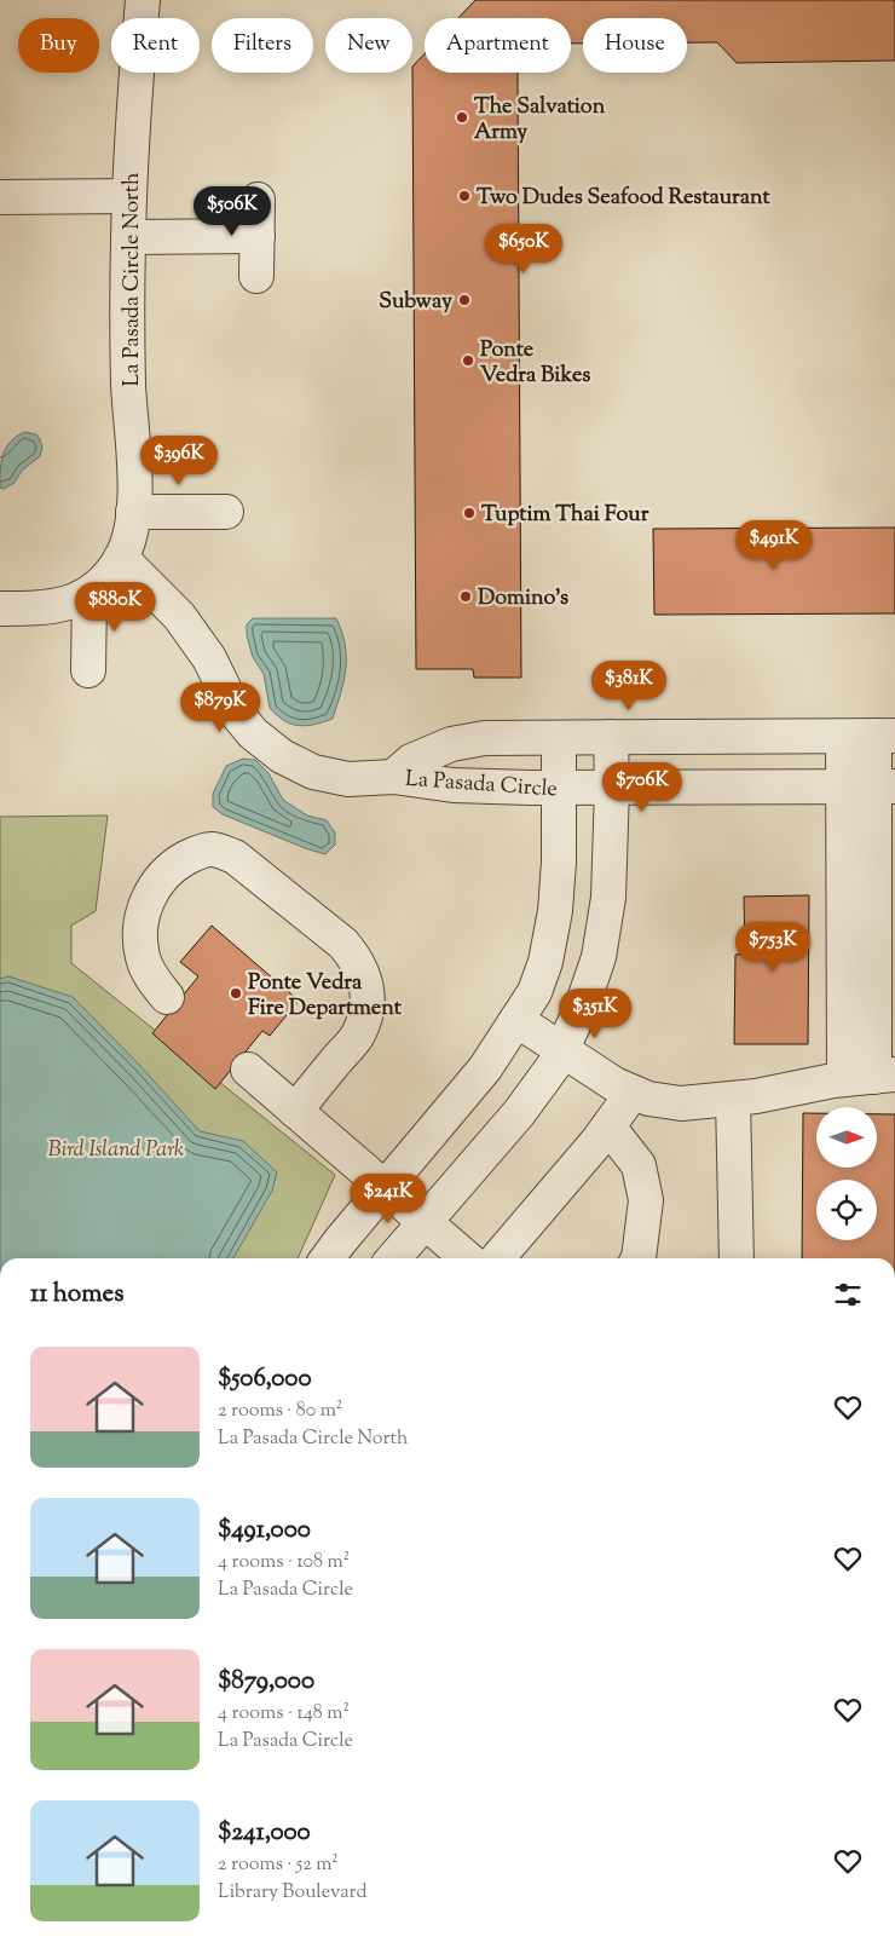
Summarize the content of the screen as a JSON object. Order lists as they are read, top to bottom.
{
  "streets": {
    "street": ["La Pasada Circle North", "La Pasada Circle"]
  },
  "crossings": [
    ["La Pasada Circle North", "La Pasada Circle"]
  ],
  "parks": ["Bird Island Park"],
  "places": [
    "The Salvation Army",
    "Two Dudes Seafood Restaurant",
    "Subway",
    "Ponte Vedra Bikes",
    "Tuptim Thai Four",
    "Domino's",
    "Ponte Vedra Fire Department"
  ],
  "north": "right",
  "page": {
    "chip": [
      "Buy",
      "Rent",
      "Filters",
      "New",
      "Apartment",
      "House"
    ],
    "price": [
      "$506K",
      "$650K",
      "$396K",
      "$491K",
      "$880K",
      "$381K",
      "$879K",
      "$706K",
      "$753K",
      "$351K",
      "$241K"
    ],
    "heading": "11 homes",
    "list": [
      {
        "name": "$506,000",
        "note": "2 rooms · 80 m² · La Pasada Circle North"
      },
      {
        "name": "$491,000",
        "note": "4 rooms · 108 m² · La Pasada Circle"
      },
      {
        "name": "$879,000",
        "note": "4 rooms · 148 m² · La Pasada Circle"
      },
      {
        "name": "$241,000",
        "note": "2 rooms · 52 m² · Library Boulevard"
      }
    ]
  }
}
